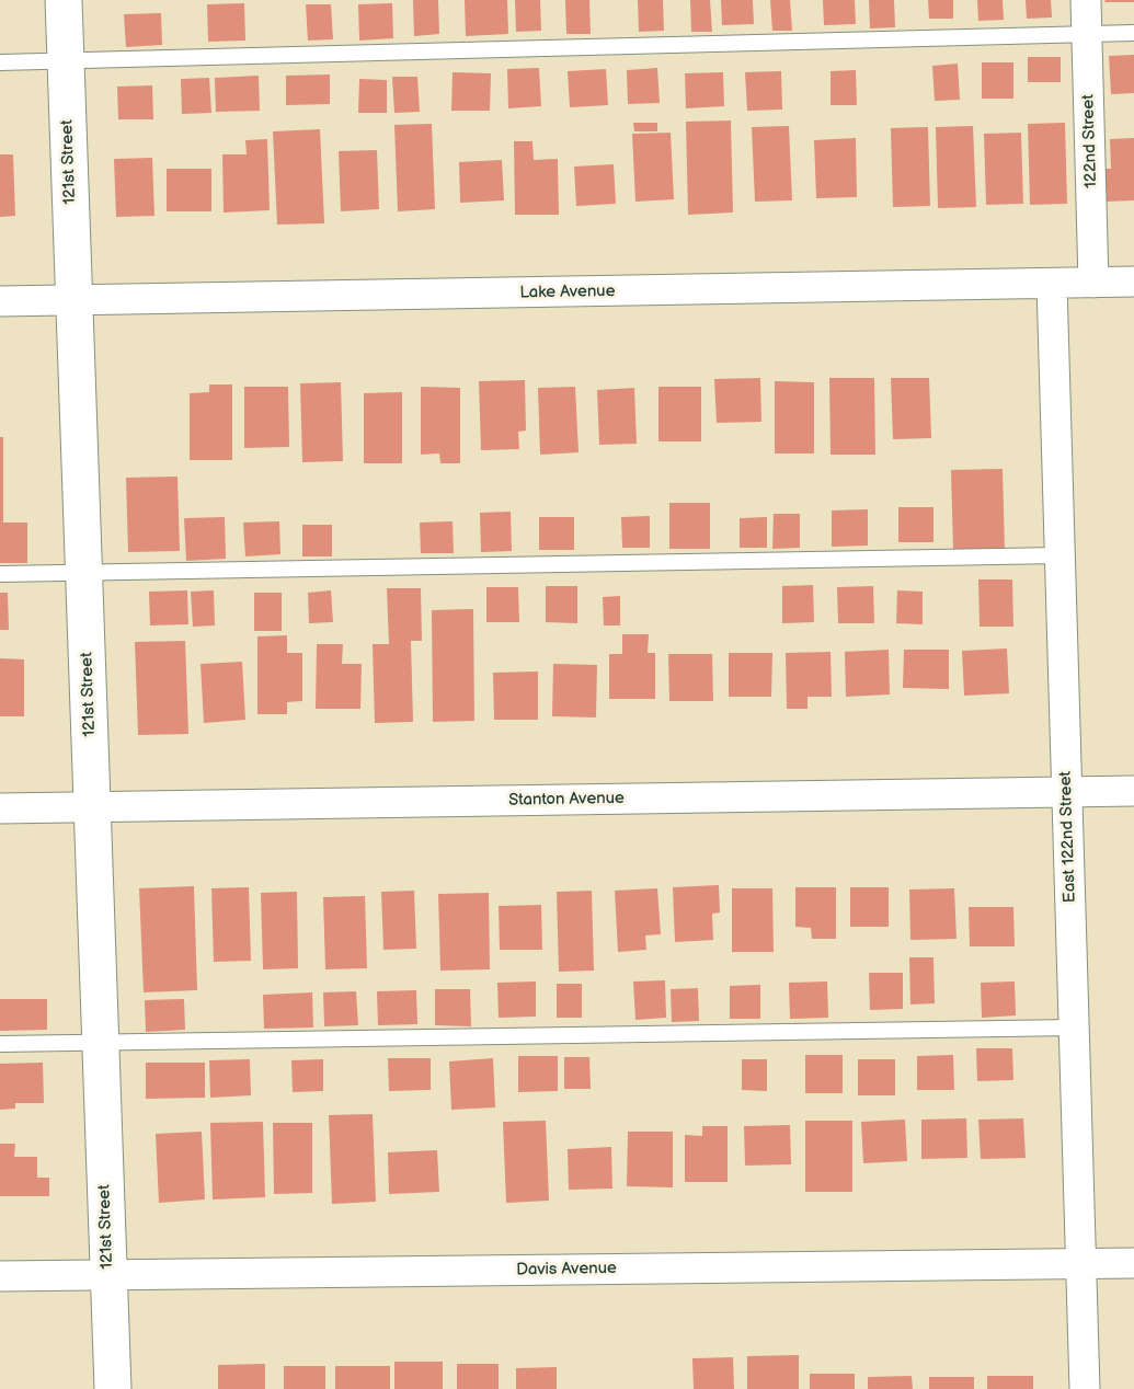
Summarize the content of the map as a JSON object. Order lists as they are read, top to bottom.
{
  "streets": {
    "street": [
      "122nd Street",
      "121st Street",
      "Lake Avenue",
      "Stanton Avenue",
      "East 122nd Street",
      "Davis Avenue"
    ]
  },
  "crossings": [
    ["122nd Street", "Lake Avenue"],
    ["121st Street", "Lake Avenue"],
    ["121st Street", "Stanton Avenue"],
    ["121st Street", "Davis Avenue"],
    ["Lake Avenue", "East 122nd Street"],
    ["Stanton Avenue", "East 122nd Street"],
    ["East 122nd Street", "Davis Avenue"]
  ]
}
